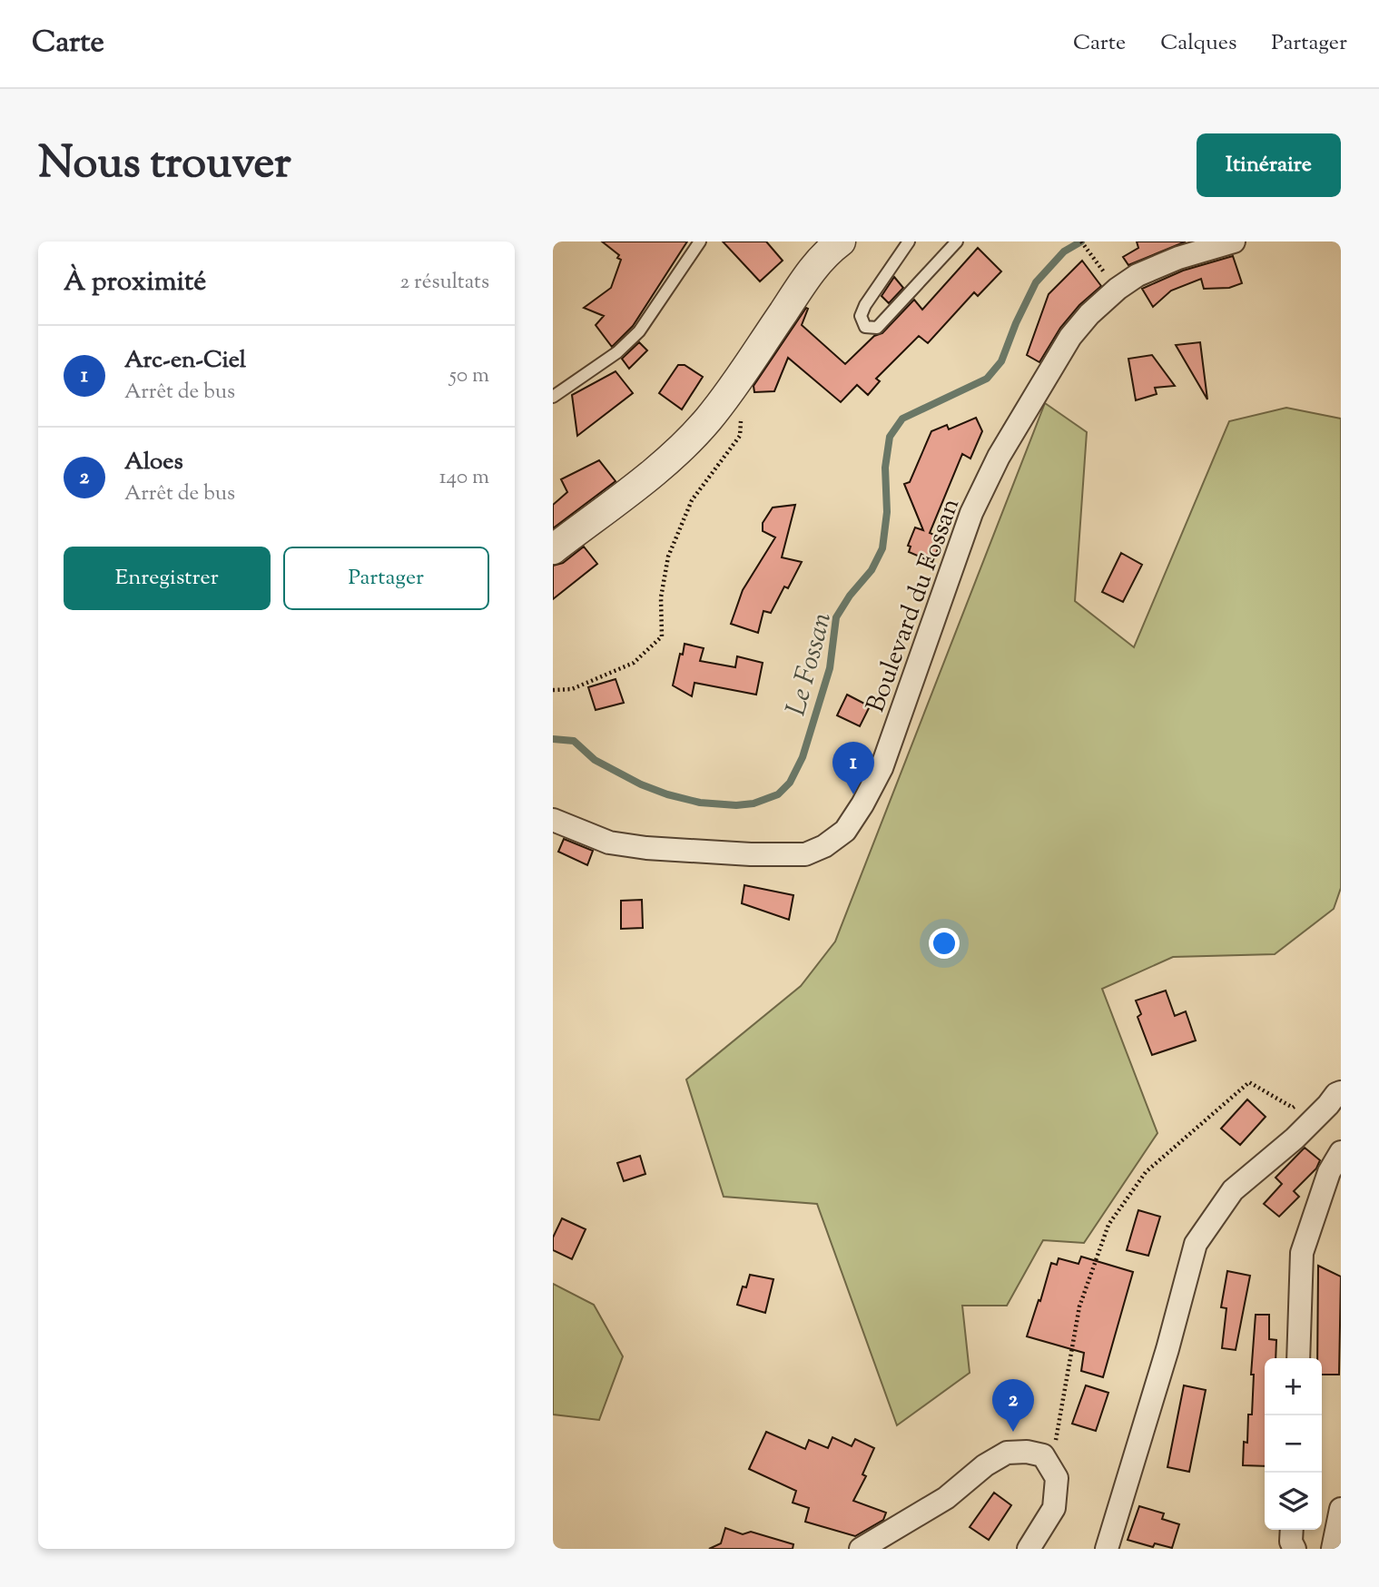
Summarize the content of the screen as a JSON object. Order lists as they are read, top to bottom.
{
  "streets": {
    "street": ["Boulevard du Fossan"]
  },
  "water": ["Le Fossan"],
  "page": {
    "header": "Carte",
    "nav": ["Carte", "Calques", "Partager"],
    "title": "Nous trouver",
    "buttons": [
      "Itinéraire",
      ["Enregistrer", "Partager"]
    ],
    "heading": ["À proximité", "2 résultats"],
    "list": [
      {
        "mark": "1",
        "name": "Arc-en-Ciel",
        "note": "Arrêt de bus",
        "value": "50 m"
      },
      {
        "mark": "2",
        "name": "Aloes",
        "note": "Arrêt de bus",
        "value": "140 m"
      }
    ],
    "pins": ["1", "2"],
    "map_buttons": ["+", "−"]
  }
}
